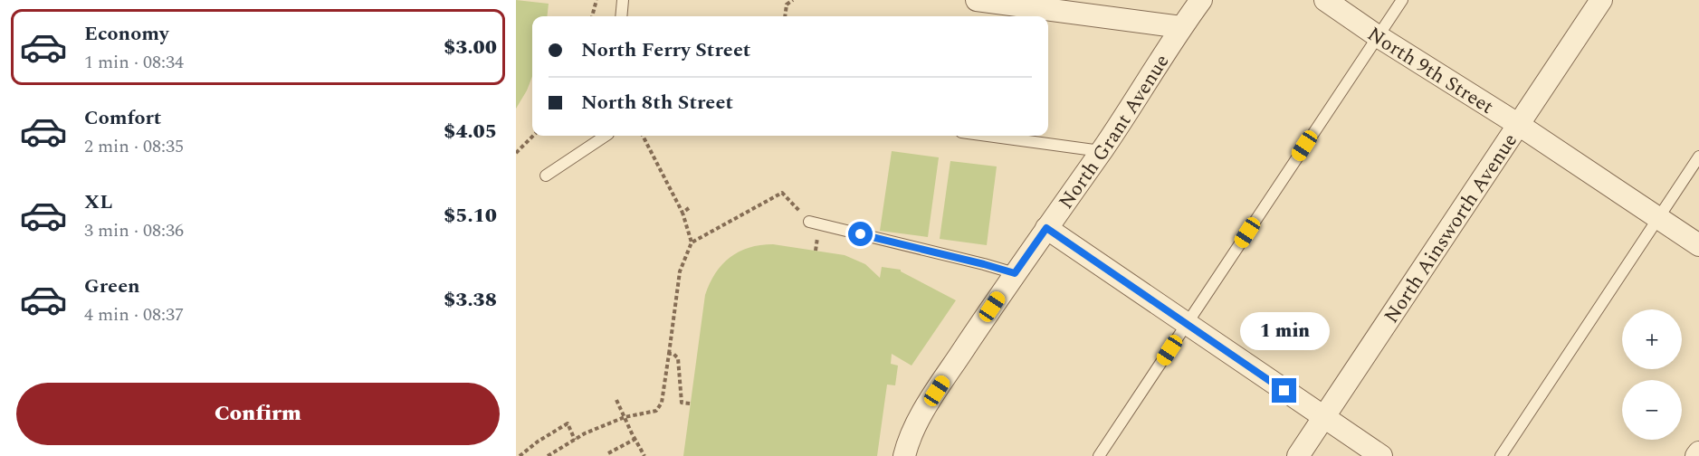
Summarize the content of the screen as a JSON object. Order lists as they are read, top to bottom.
{
  "streets": {
    "street": ["North 9th Street", "North Grant Avenue", "North Ainsworth Avenue"]
  },
  "crossings": [
    ["North 9th Street", "North Ainsworth Avenue"]
  ],
  "page": {
    "list": [
      {
        "name": "Economy",
        "note": "1 min · 08:34",
        "value": "$3.00"
      },
      {
        "name": "Comfort",
        "note": "2 min · 08:35",
        "value": "$4.05"
      },
      {
        "name": "XL",
        "note": "3 min · 08:36",
        "value": "$5.10"
      },
      {
        "name": "Green",
        "note": "4 min · 08:37",
        "value": "$3.38"
      }
    ],
    "banner": ["North Ferry Street", "North 8th Street"],
    "map_buttons": ["+", "−"],
    "bubble": "1 min",
    "buttons": "Confirm"
  }
}
